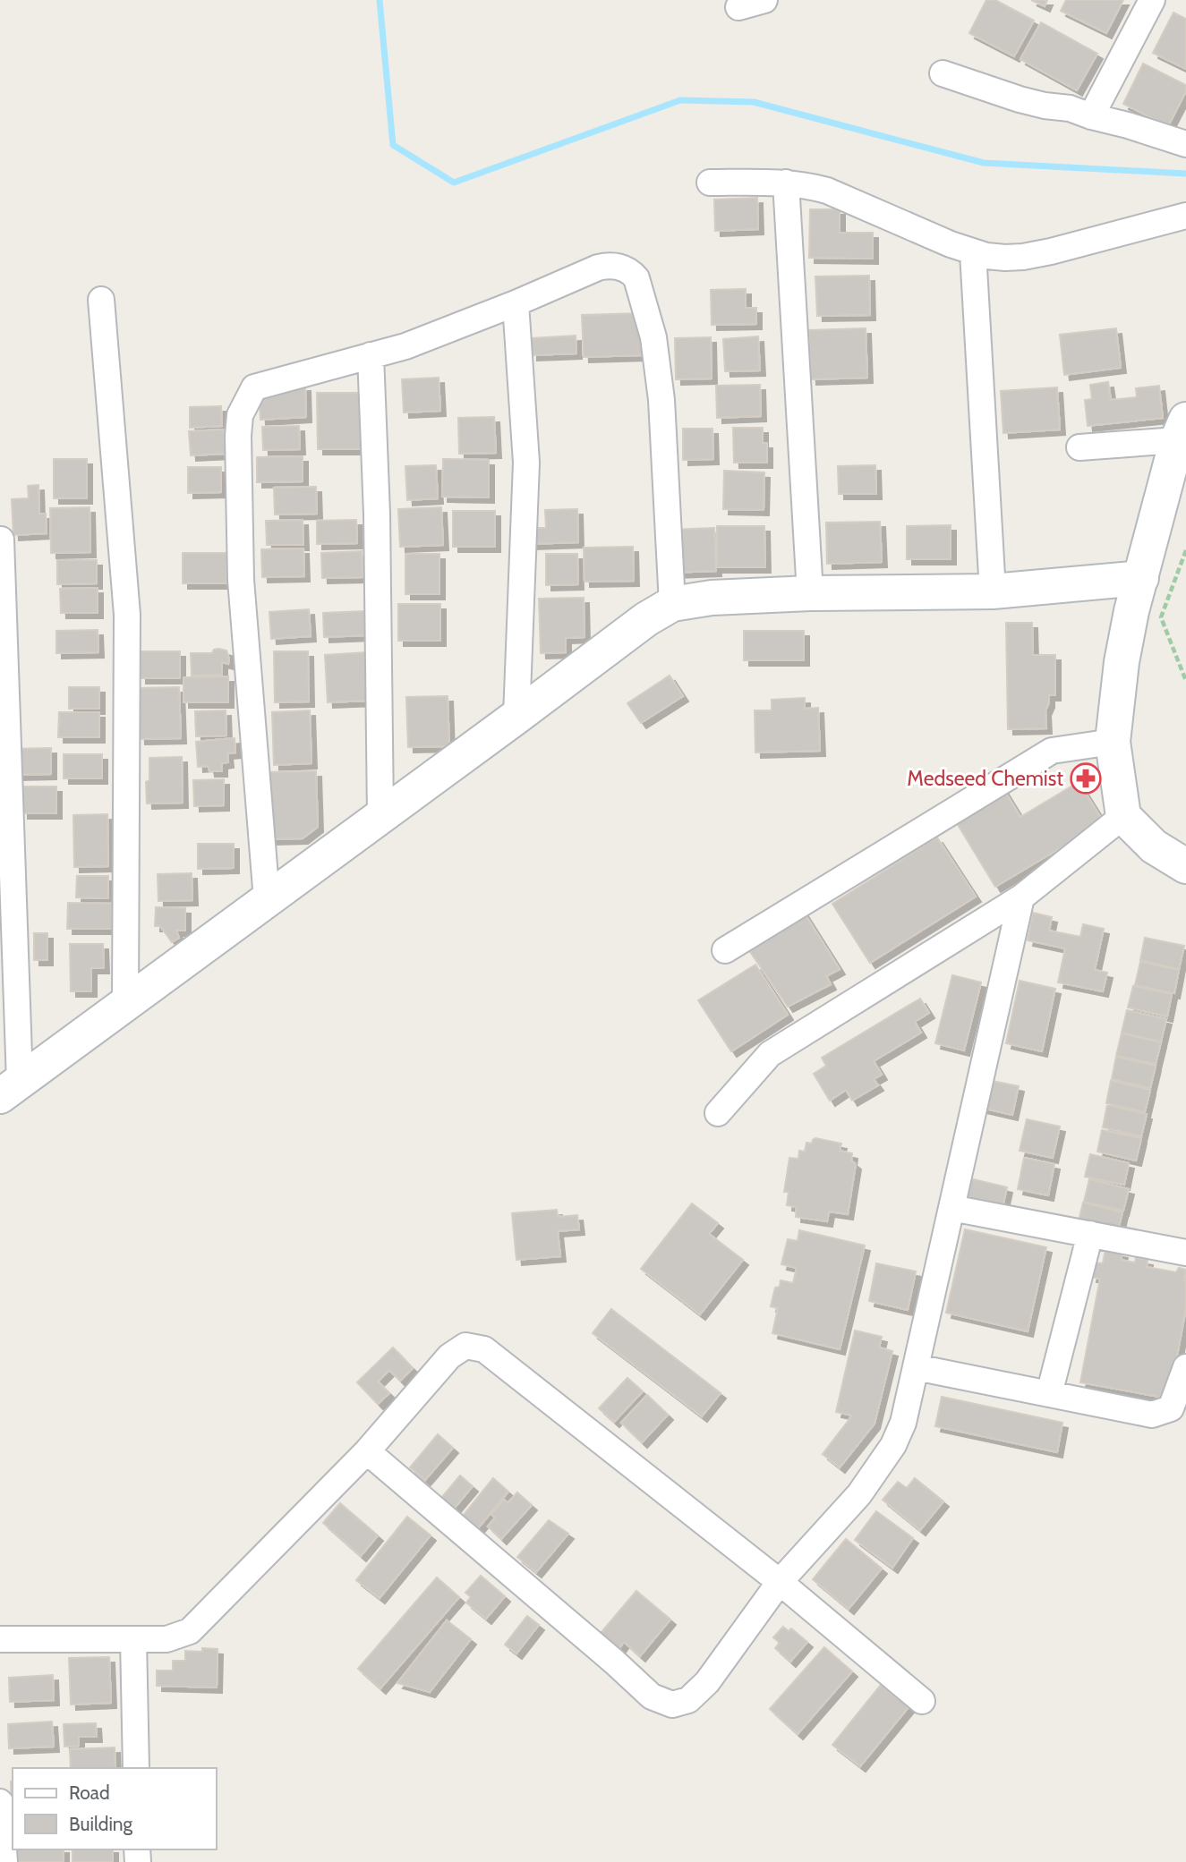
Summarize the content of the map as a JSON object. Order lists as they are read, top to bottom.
{
  "places": {
    "pharmacy": ["Medseed Chemist"]
  },
  "legend": ["Road", "Building"]
}
